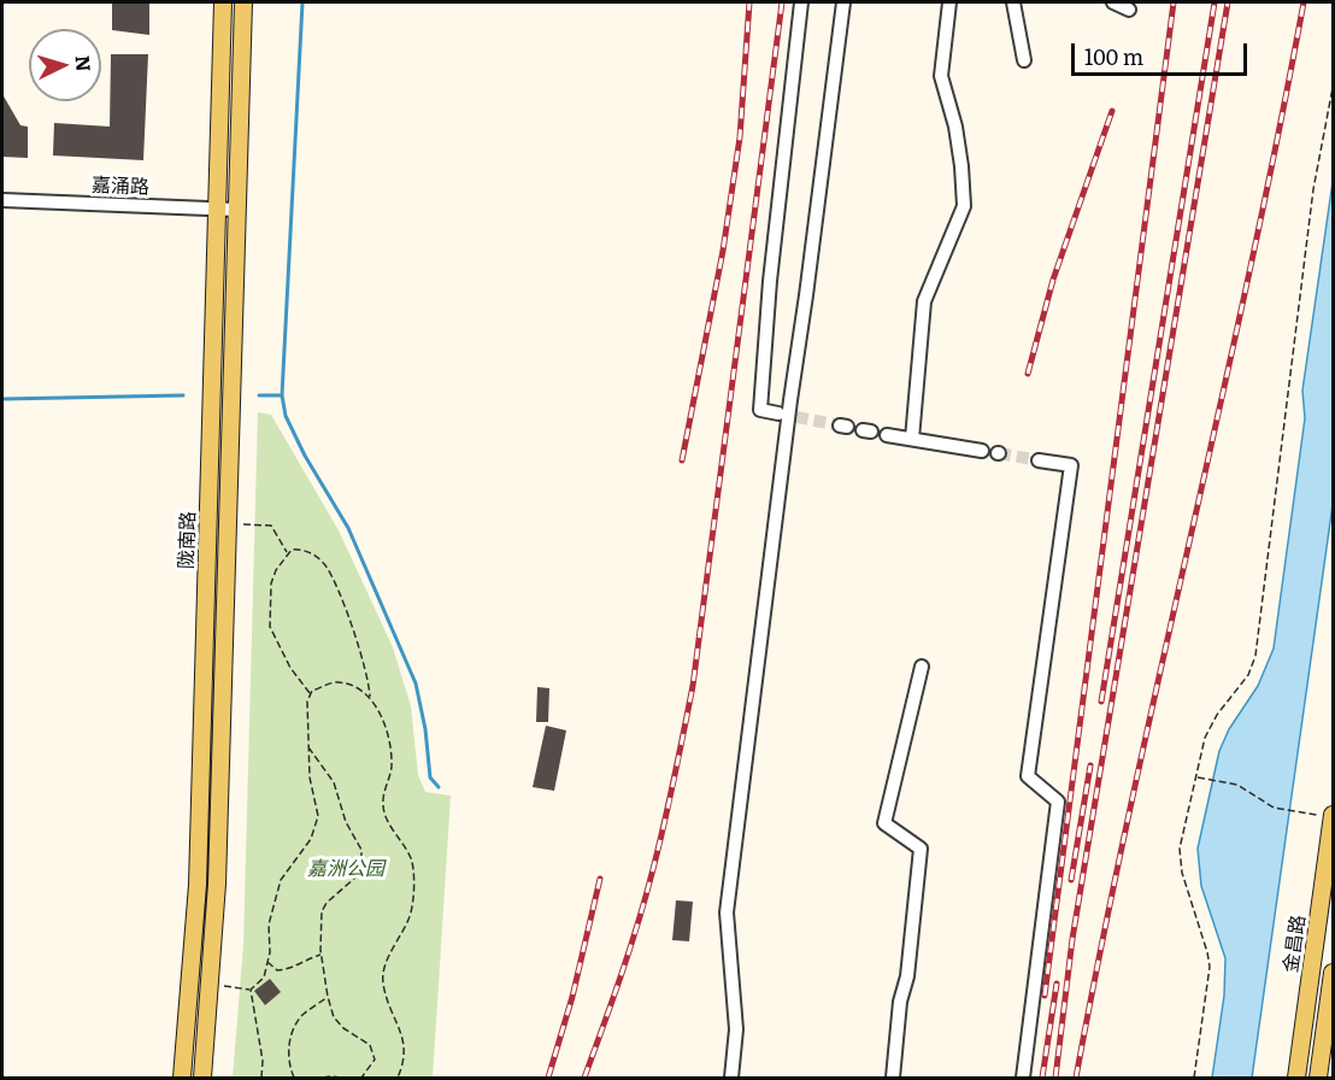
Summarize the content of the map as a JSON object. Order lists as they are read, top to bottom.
{
  "streets": {
    "main road": ["陇南路", "金昌路"],
    "street": ["嘉涌路"]
  },
  "crossings": [
    ["嘉涌路", "陇南路"]
  ],
  "parks": ["嘉洲公园"],
  "scale_bar": "100 m",
  "north": "right"
}
